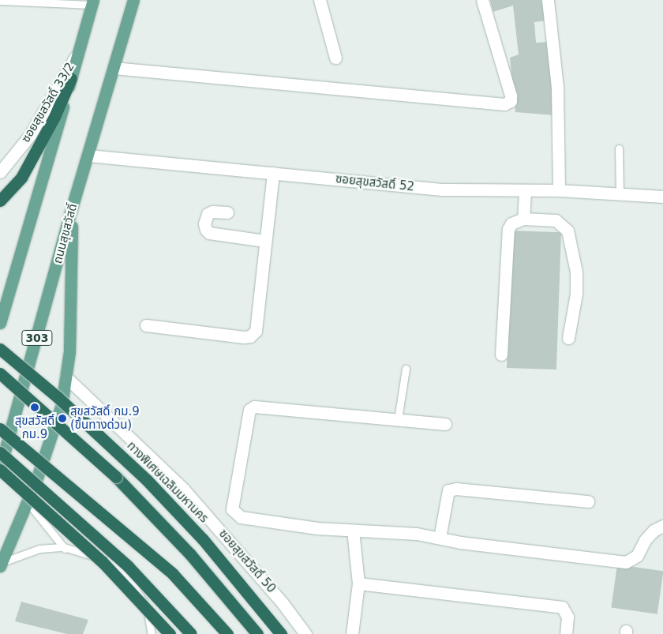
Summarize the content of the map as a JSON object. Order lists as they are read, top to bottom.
{
  "streets": {
    "highway": ["ทางพิเศษเฉลิมมหานคร"],
    "main road": ["ถนนสุขสวัสดิ์", "303"],
    "street": ["ซอยสุขสวัสดิ์ 33/2", "ซอยสุขสวัสดิ์ 52", "ซอยสุขสวัสดิ์ 50"]
  },
  "crossings": [
    ["ซอยสุขสวัสดิ์ 52", "ถนนสุขสวัสดิ์"]
  ],
  "places": ["สุขสวัสดิ์ กม.9", "สุขสวัสดิ์ กม.9 (ขึ้นทางด่วน)"]
}
